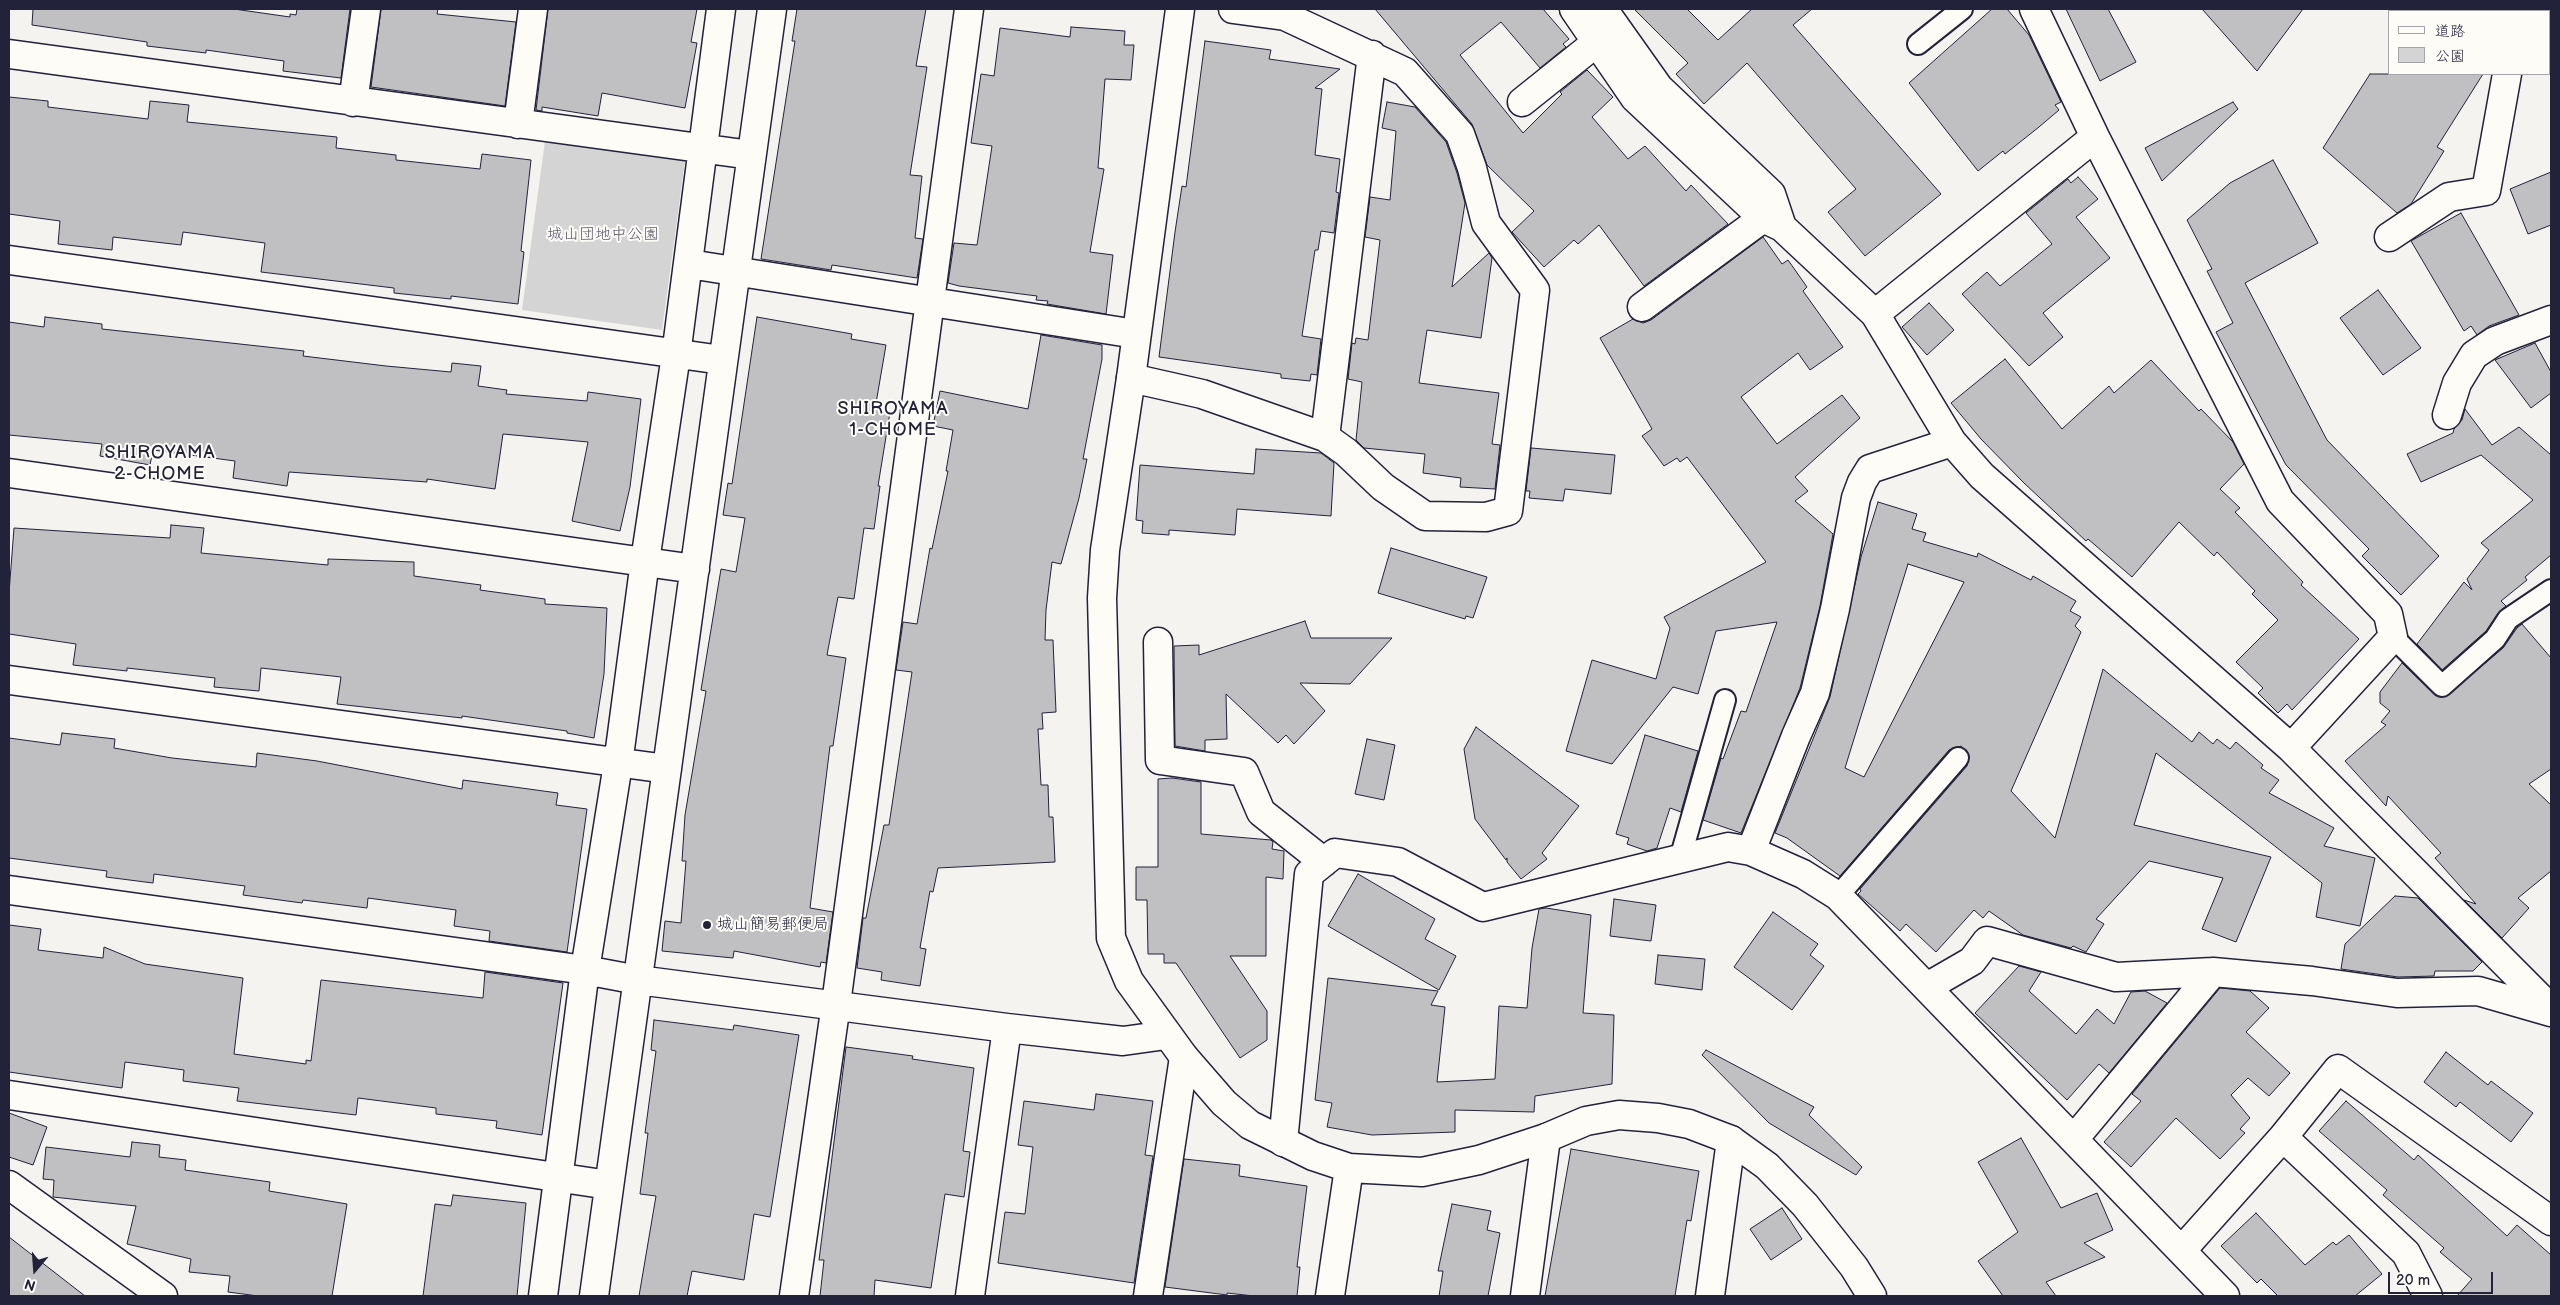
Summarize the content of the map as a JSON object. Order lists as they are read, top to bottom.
{
  "districts": ["SHIROYAMA 1-CHOME", "SHIROYAMA 2-CHOME"],
  "parks": ["城山団地中公園"],
  "places": ["城山簡易郵便局"],
  "legend": ["道路", "公園"],
  "scale_bar": "20 m",
  "north": "bottom"
}
